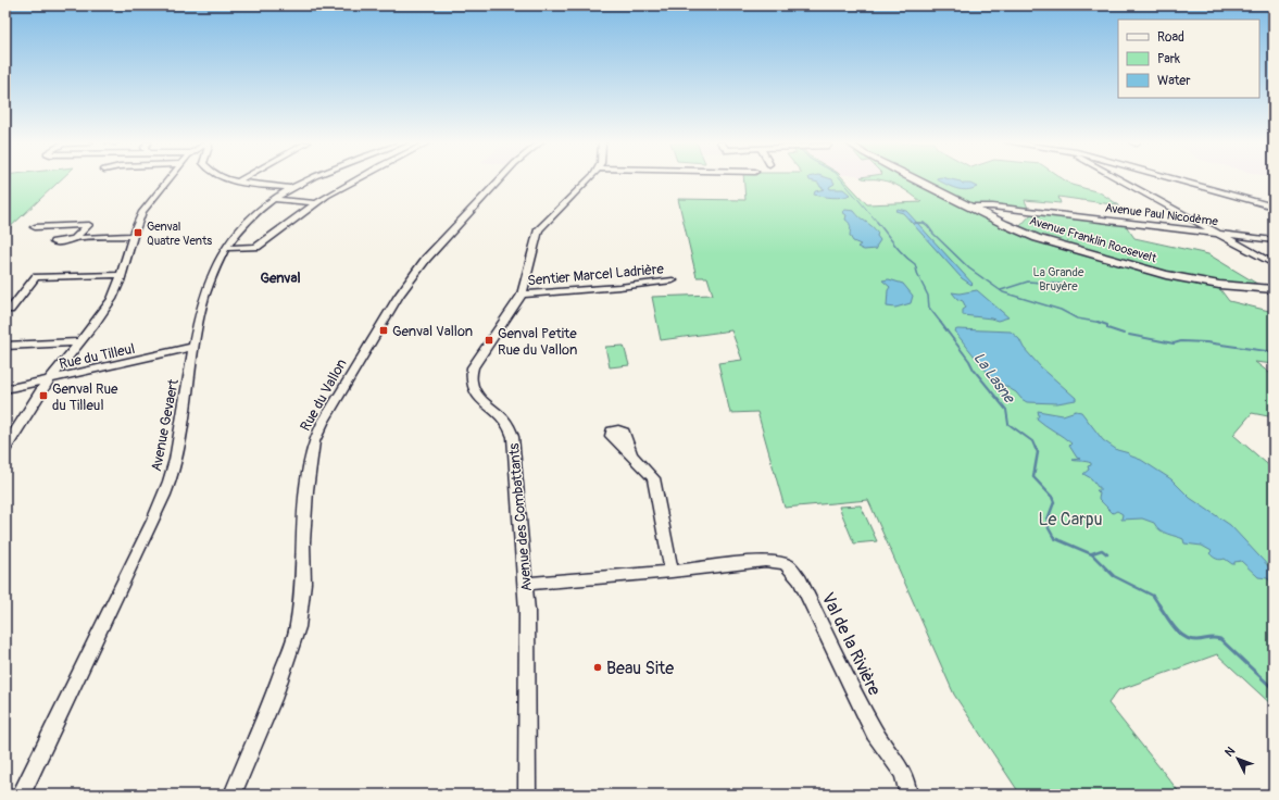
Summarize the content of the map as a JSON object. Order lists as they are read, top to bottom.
{
  "streets": {
    "main road": ["Avenue Franklin Roosevelt"],
    "street": [
      "Avenue Paul Nicodème",
      "Sentier Marcel Ladrière",
      "Rue du Tilleul",
      "Rue du Vallon",
      "Avenue Gevaert",
      "Avenue des Combattants",
      "Val de la Rivière"
    ]
  },
  "crossings": [
    ["Avenue Paul Nicodème", "Avenue Franklin Roosevelt"],
    ["Sentier Marcel Ladrière", "Avenue des Combattants"],
    ["Rue du Tilleul", "Avenue Gevaert"],
    ["Avenue des Combattants", "Val de la Rivière"]
  ],
  "districts": ["Genval"],
  "water": ["La Lasne"],
  "parks": ["La Grande Bruyère", "Le Carpu"],
  "places": {
    "transit": [
      "Genval Quatre Vents",
      "Genval Vallon",
      "Genval Petite Rue du Vallon",
      "Genval Rue du Tilleul"
    ],
    "other": ["Beau Site"]
  },
  "legend": ["Road", "Park", "Water"],
  "north": "top left"
}
